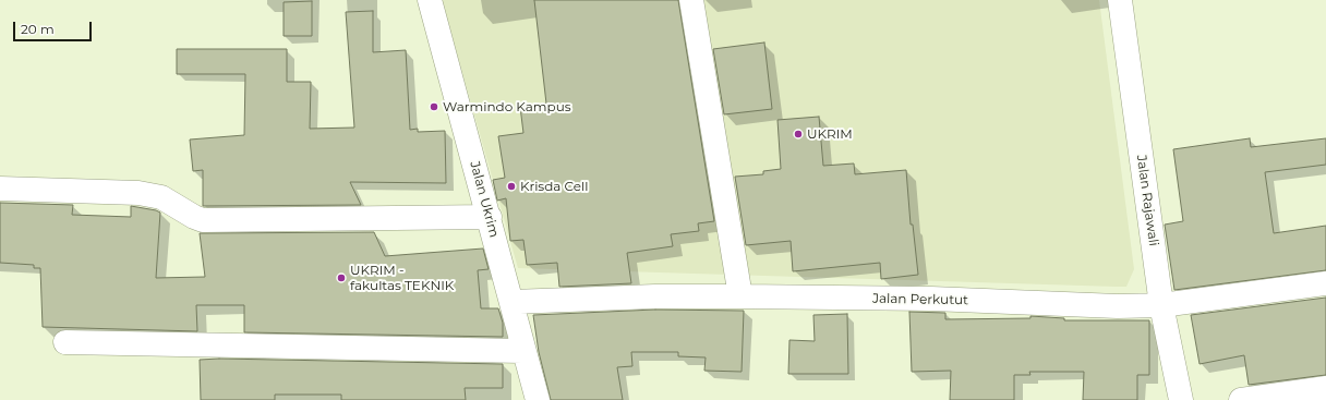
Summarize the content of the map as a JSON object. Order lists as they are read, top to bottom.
{
  "streets": {
    "street": ["Jalan Ukrim", "Jalan Rajawali", "Jalan Perkutut"]
  },
  "crossings": [
    ["Jalan Ukrim", "Jalan Perkutut"],
    ["Jalan Rajawali", "Jalan Perkutut"]
  ],
  "places": [
    "Warmindo Kampus",
    "UKRIM",
    "Krisda Cell",
    "UKRIM - fakultas TEKNIK"
  ],
  "scale_bar": "20 m"
}
